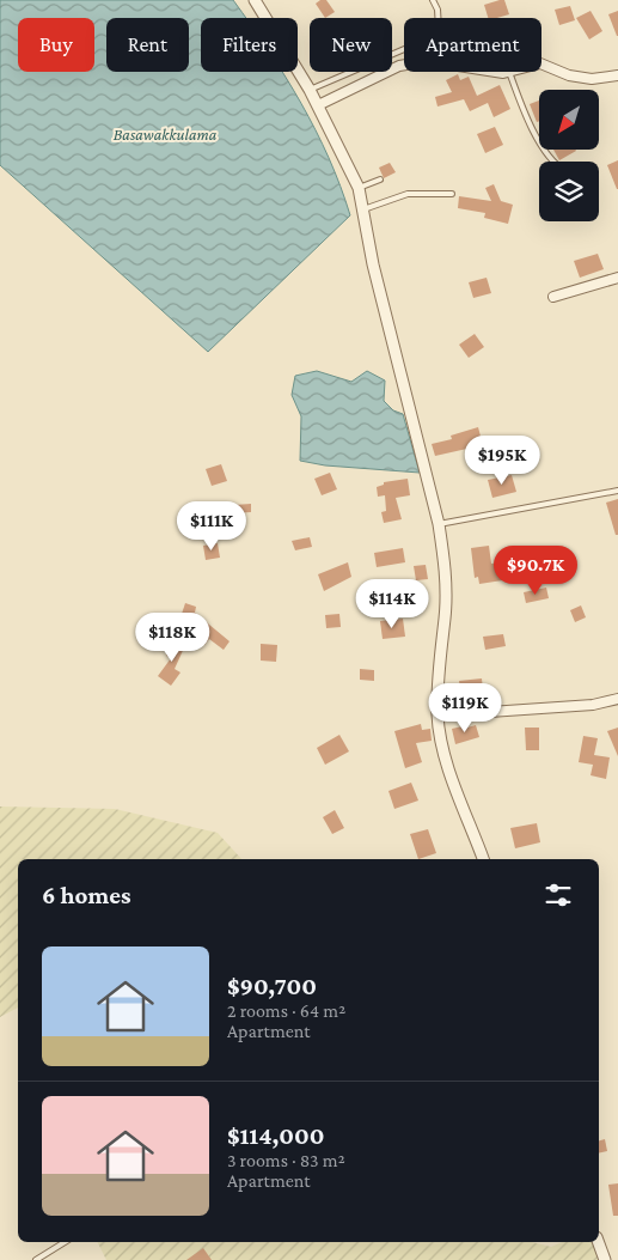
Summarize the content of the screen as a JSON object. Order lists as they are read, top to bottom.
{
  "water": ["Basawakkulama"],
  "north": "bottom left",
  "page": {
    "chip": [
      "Buy",
      "Rent",
      "Filters",
      "New",
      "Apartment"
    ],
    "price": [
      "$195K",
      "$111K",
      "$90.7K",
      "$114K",
      "$118K",
      "$119K"
    ],
    "heading": "6 homes",
    "list": [
      {
        "name": "$90,700",
        "note": "2 rooms · 64 m² · Apartment"
      },
      {
        "name": "$114,000",
        "note": "3 rooms · 83 m² · Apartment"
      }
    ]
  }
}
